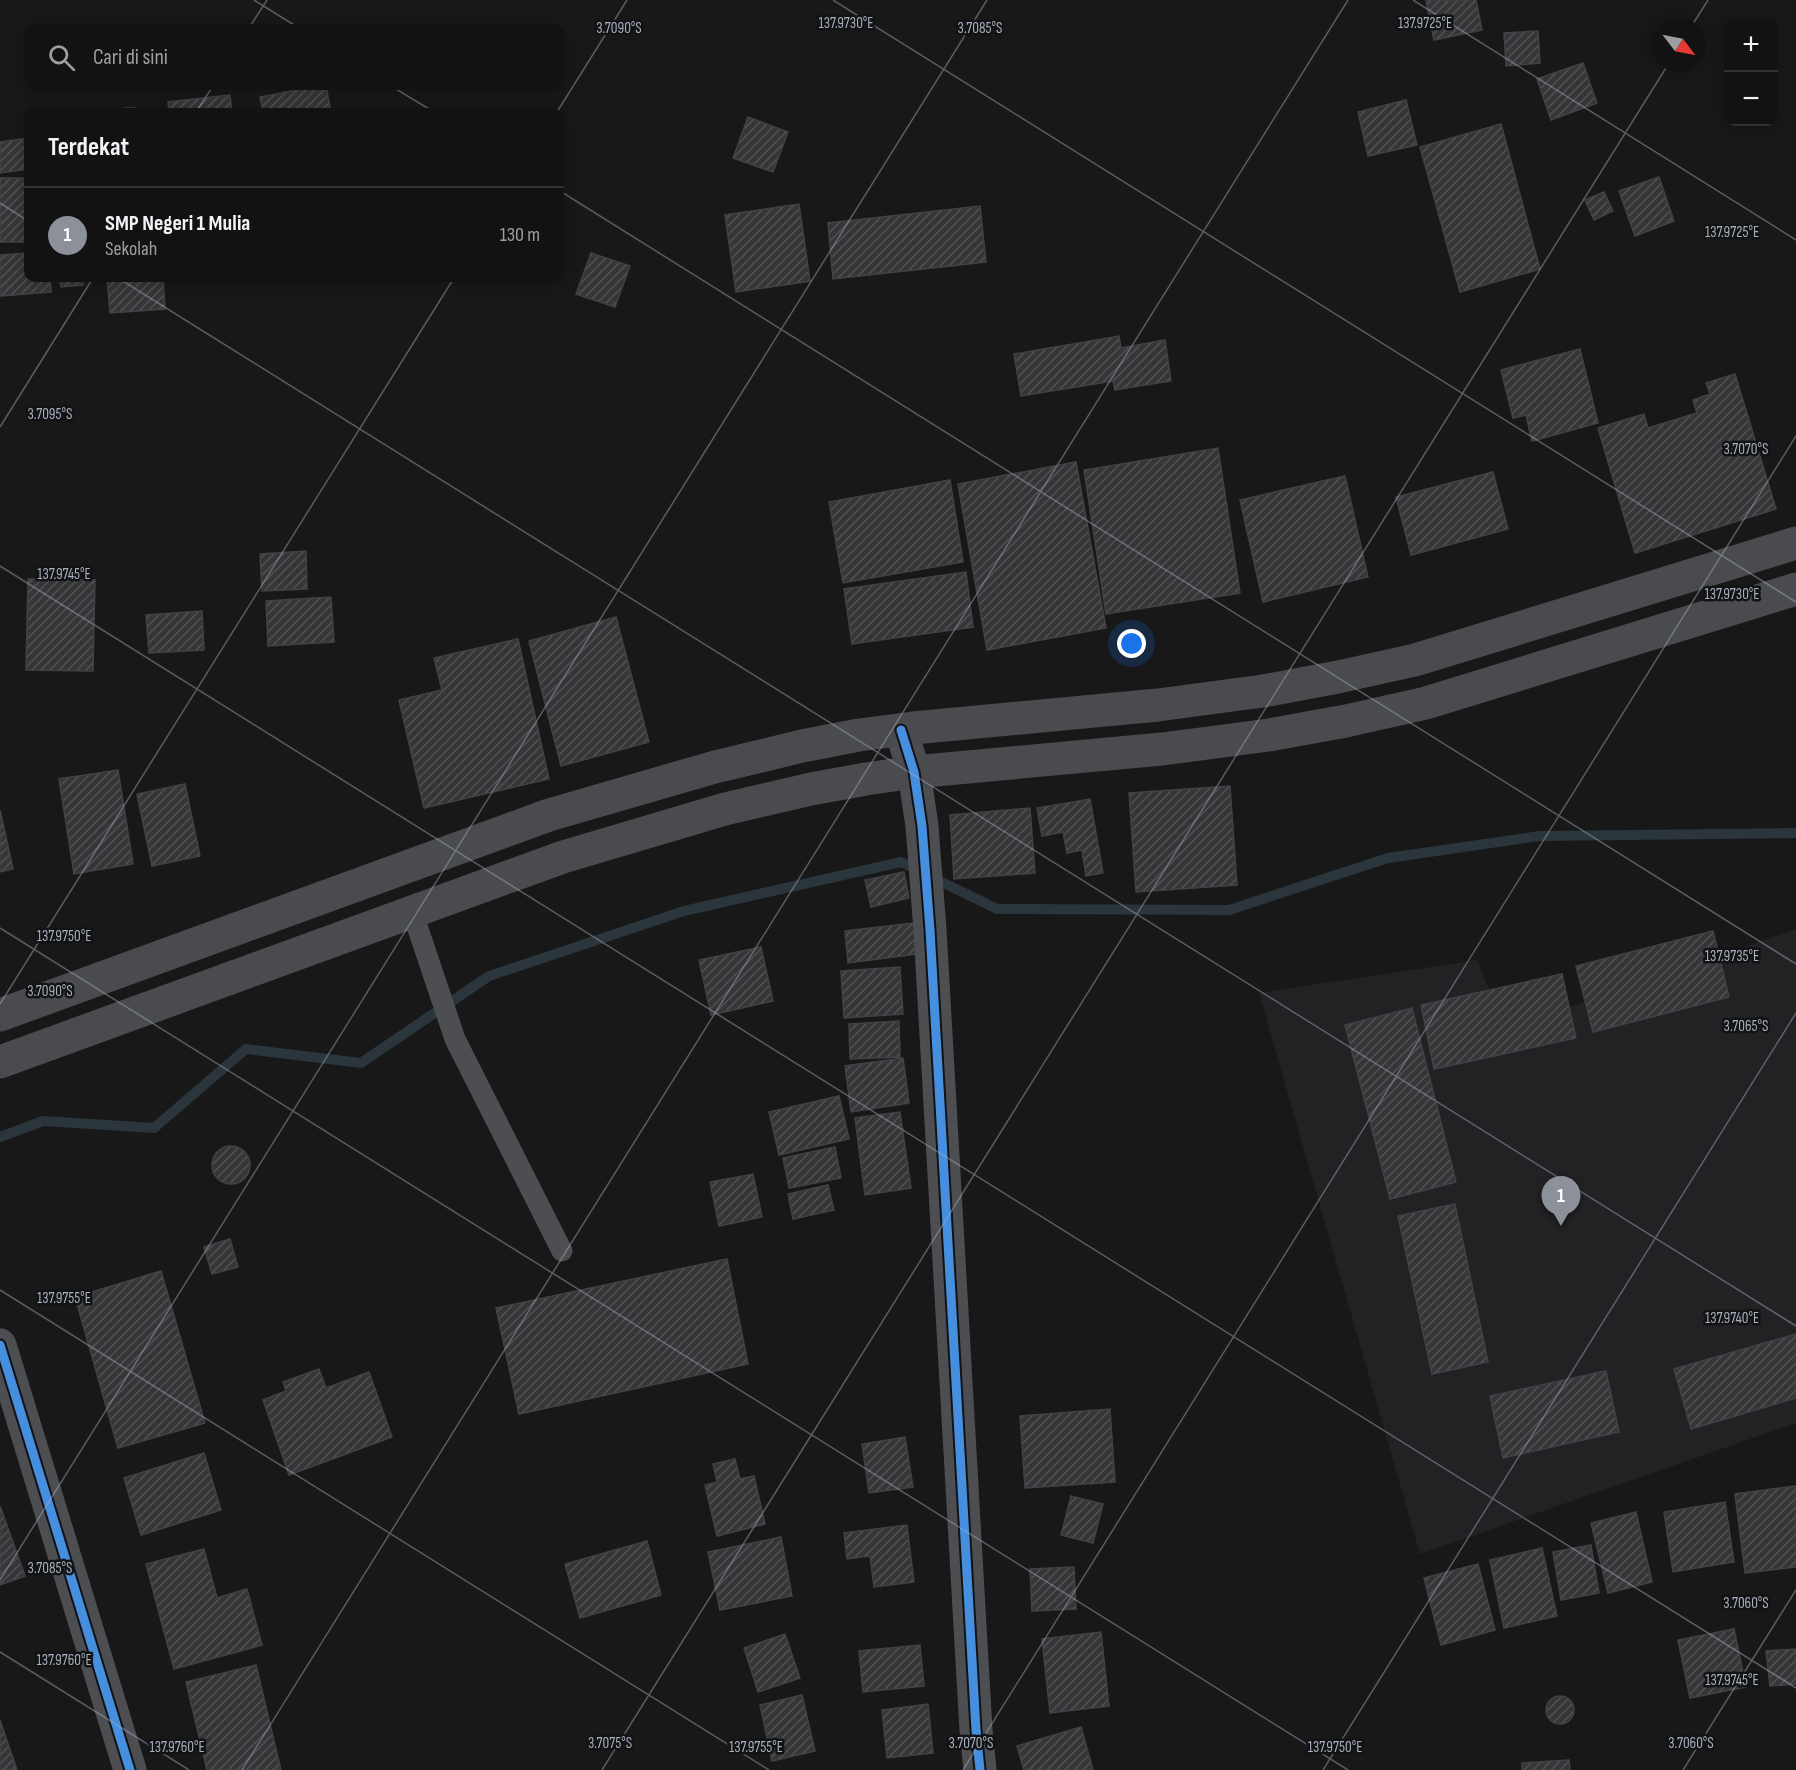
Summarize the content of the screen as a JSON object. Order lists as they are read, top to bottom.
{
  "north": "bottom right",
  "page": {
    "map_buttons": ["+", "−"],
    "search": "Cari di sini",
    "heading": "Terdekat",
    "list": [
      {
        "mark": "1",
        "name": "SMP Negeri 1 Mulia",
        "note": "Sekolah",
        "value": "130 m"
      }
    ],
    "pins": "1"
  },
  "coordinates": [
    "137.9730°E",
    "137.9725°E",
    "3.7090°S",
    "3.7085°S",
    "3.7095°S",
    "3.7070°S",
    "137.9745°E",
    "137.9750°E",
    "137.9735°E",
    "3.7065°S",
    "137.9755°E",
    "137.9740°E",
    "3.7060°S",
    "137.9760°E",
    "3.7075°S"
  ]
}
